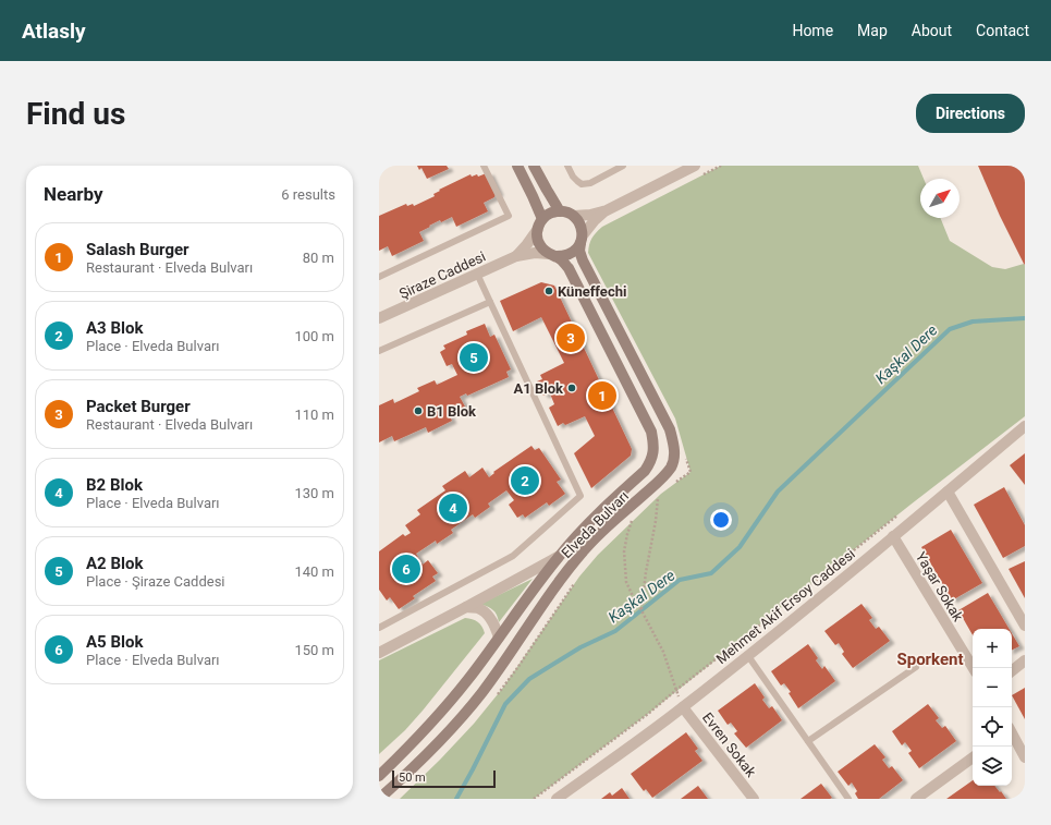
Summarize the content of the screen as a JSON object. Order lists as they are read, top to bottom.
{
  "streets": {
    "main road": ["Elveda Bulvarı"],
    "street": [
      "Şiraze Caddesi",
      "Yaşar Sokak",
      "Mehmet Akif Ersoy Caddesi",
      "Evren Sokak"
    ]
  },
  "crossings": [
    ["Yaşar Sokak", "Mehmet Akif Ersoy Caddesi"],
    ["Mehmet Akif Ersoy Caddesi", "Evren Sokak"]
  ],
  "districts": ["Sporkent"],
  "water": ["Kaşkal Dere"],
  "places": ["Küneffechi", "A1 Blok", "B1 Blok"],
  "scale_bar": "50 m",
  "north": "top right",
  "page": {
    "header": "Atlasly",
    "nav": [
      "Home",
      "Map",
      "About",
      "Contact"
    ],
    "buttons": "Directions",
    "title": "Find us",
    "heading": ["Nearby", "6 results"],
    "list": [
      {
        "mark": "1",
        "name": "Salash Burger",
        "note": "Restaurant · Elveda Bulvarı",
        "value": "80 m"
      },
      {
        "mark": "2",
        "name": "A3 Blok",
        "note": "Place · Elveda Bulvarı",
        "value": "100 m"
      },
      {
        "mark": "3",
        "name": "Packet Burger",
        "note": "Restaurant · Elveda Bulvarı",
        "value": "110 m"
      },
      {
        "mark": "4",
        "name": "B2 Blok",
        "note": "Place · Elveda Bulvarı",
        "value": "130 m"
      },
      {
        "mark": "5",
        "name": "A2 Blok",
        "note": "Place · Şiraze Caddesi",
        "value": "140 m"
      },
      {
        "mark": "6",
        "name": "A5 Blok",
        "note": "Place · Elveda Bulvarı",
        "value": "150 m"
      }
    ],
    "pins": [
      "3",
      "5",
      "1",
      "2",
      "4",
      "6"
    ],
    "map_buttons": ["+", "−"],
    "scale": "50 m"
  }
}
